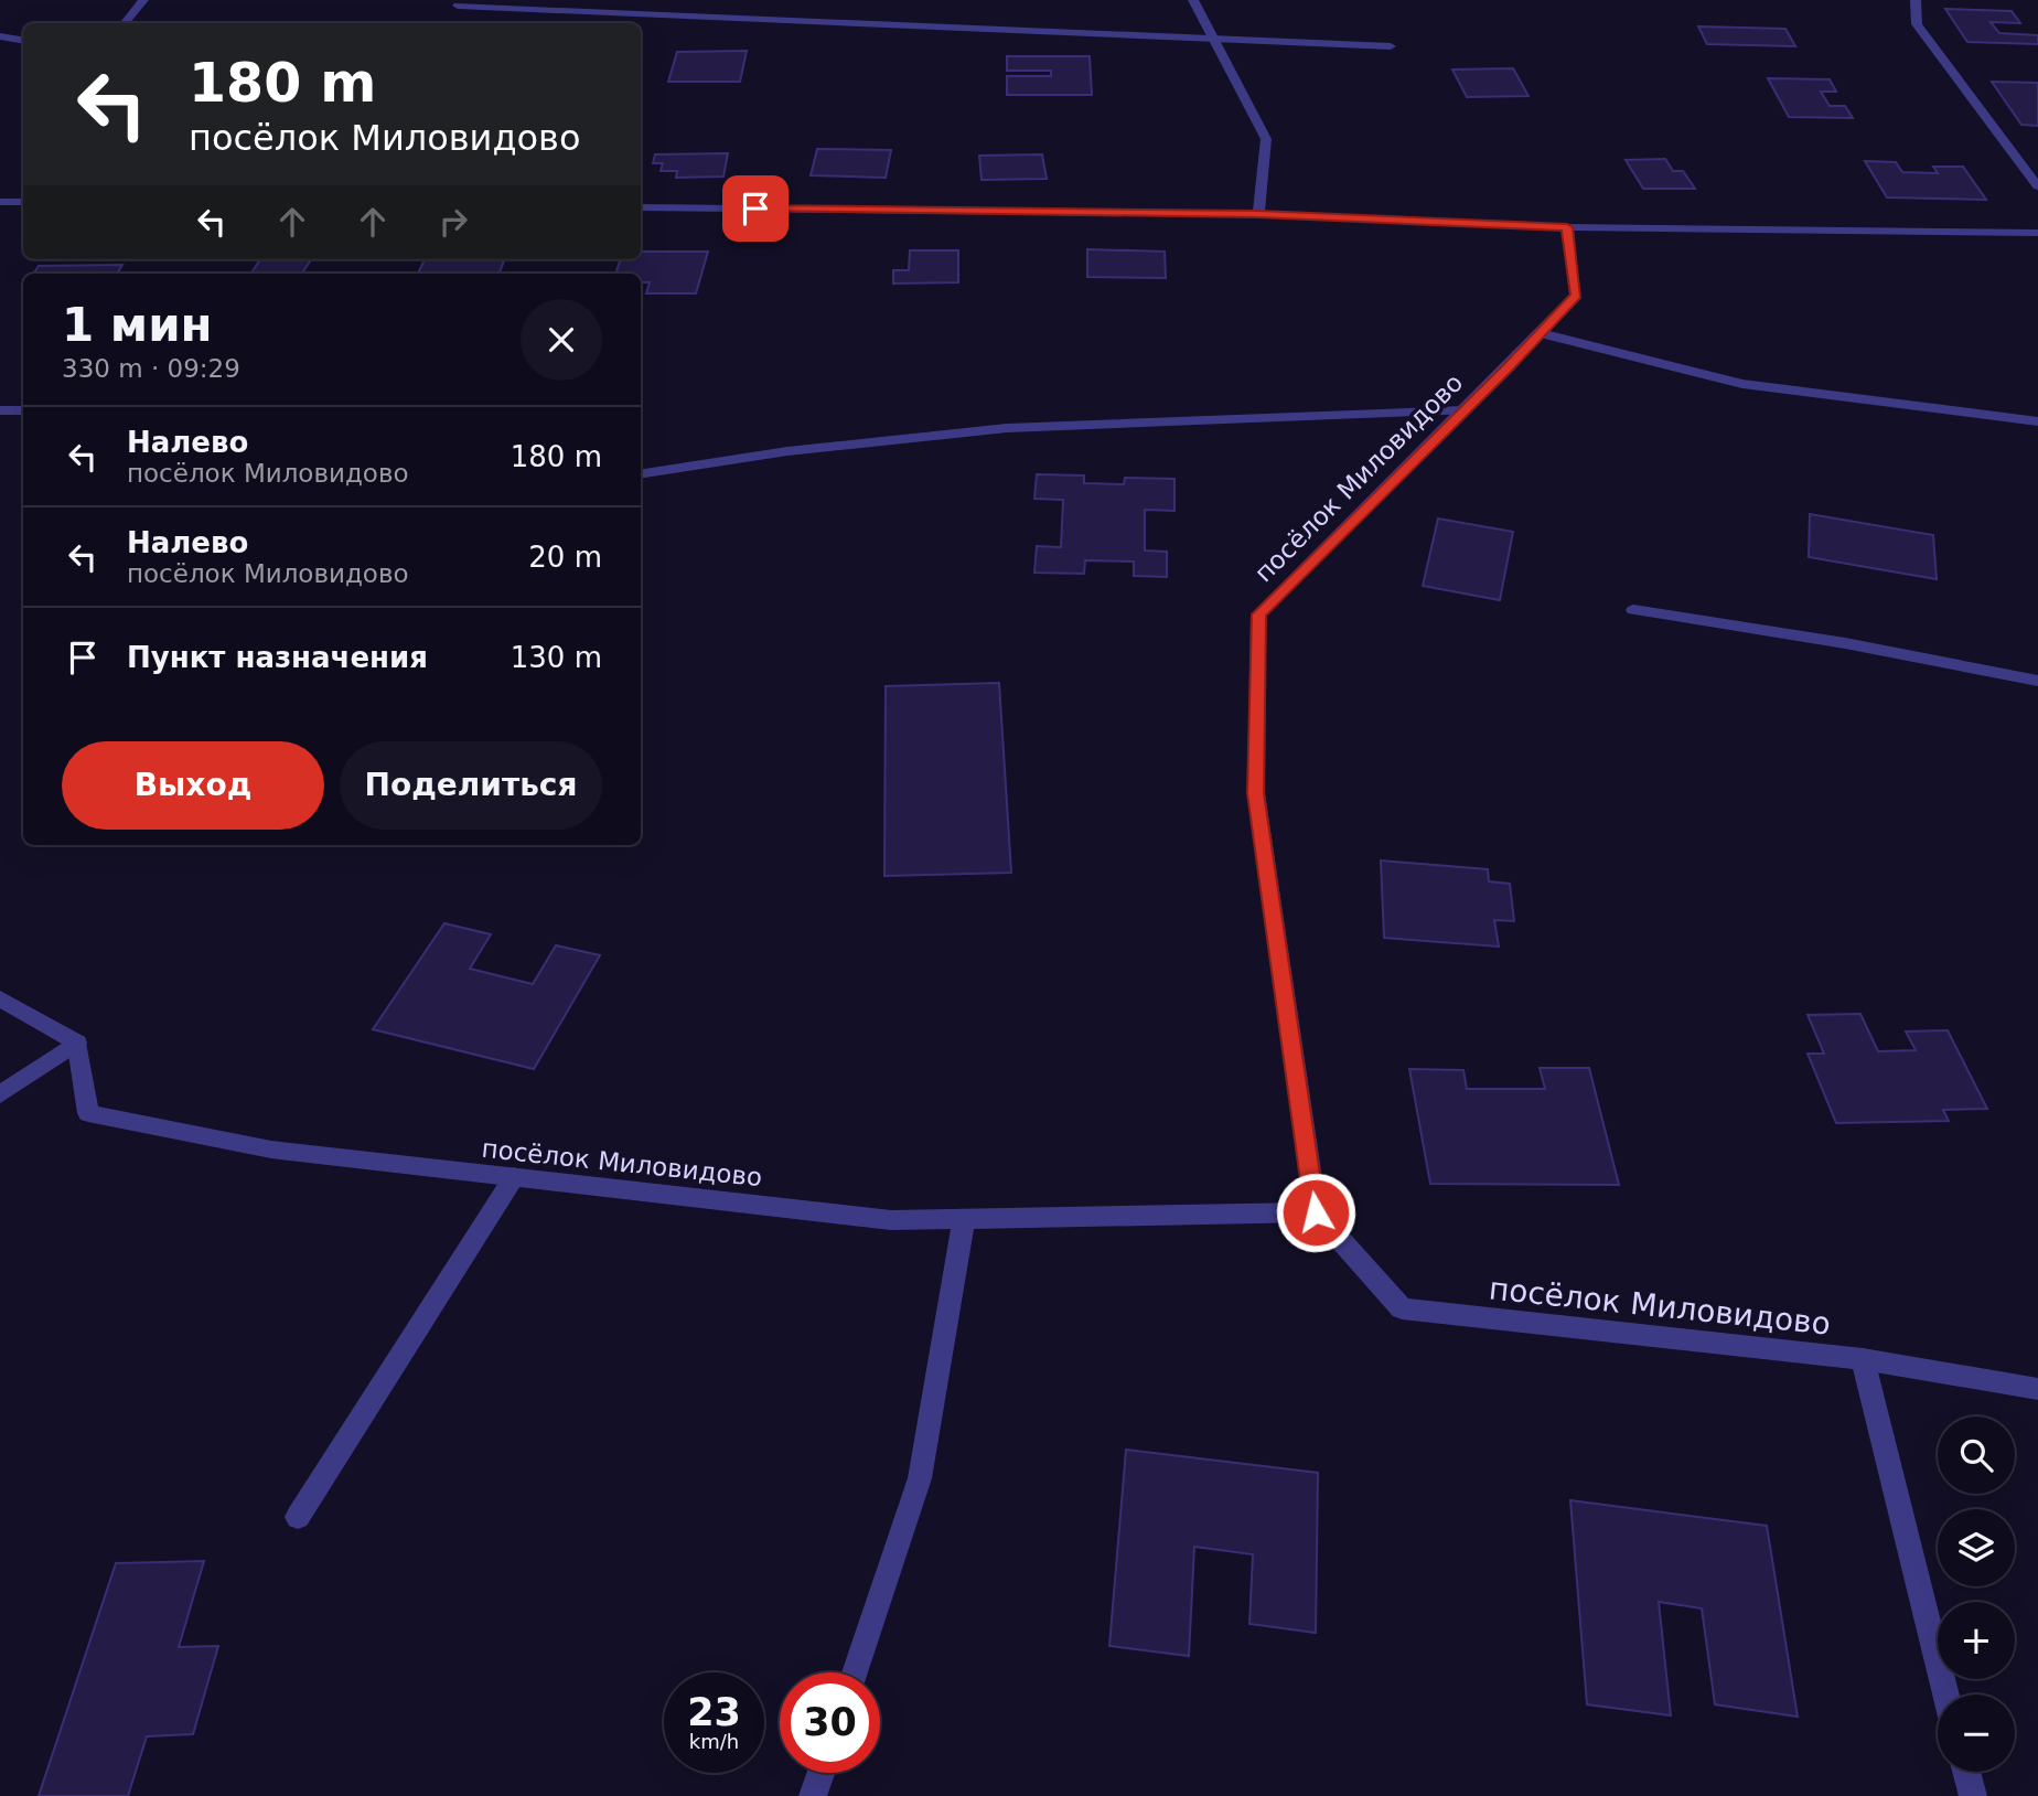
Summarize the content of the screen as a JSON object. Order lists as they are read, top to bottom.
{
  "streets": {
    "street": ["посёлок Миловидово"]
  },
  "page": {
    "turn": ["180 m", "посёлок Миловидово"],
    "heading": ["1 мин", "330 m · 09:29"],
    "list": [
      {
        "name": "Налево",
        "note": "посёлок Миловидово",
        "value": "180 m"
      },
      {
        "name": "Налево",
        "note": "посёлок Миловидово",
        "value": "20 m"
      },
      {
        "name": "Пункт назначения",
        "value": "130 m"
      }
    ],
    "buttons": ["Выход", "Поделиться"],
    "map_buttons": ["+", "−"],
    "speed": "23 km/h",
    "limit": "30"
  }
}
